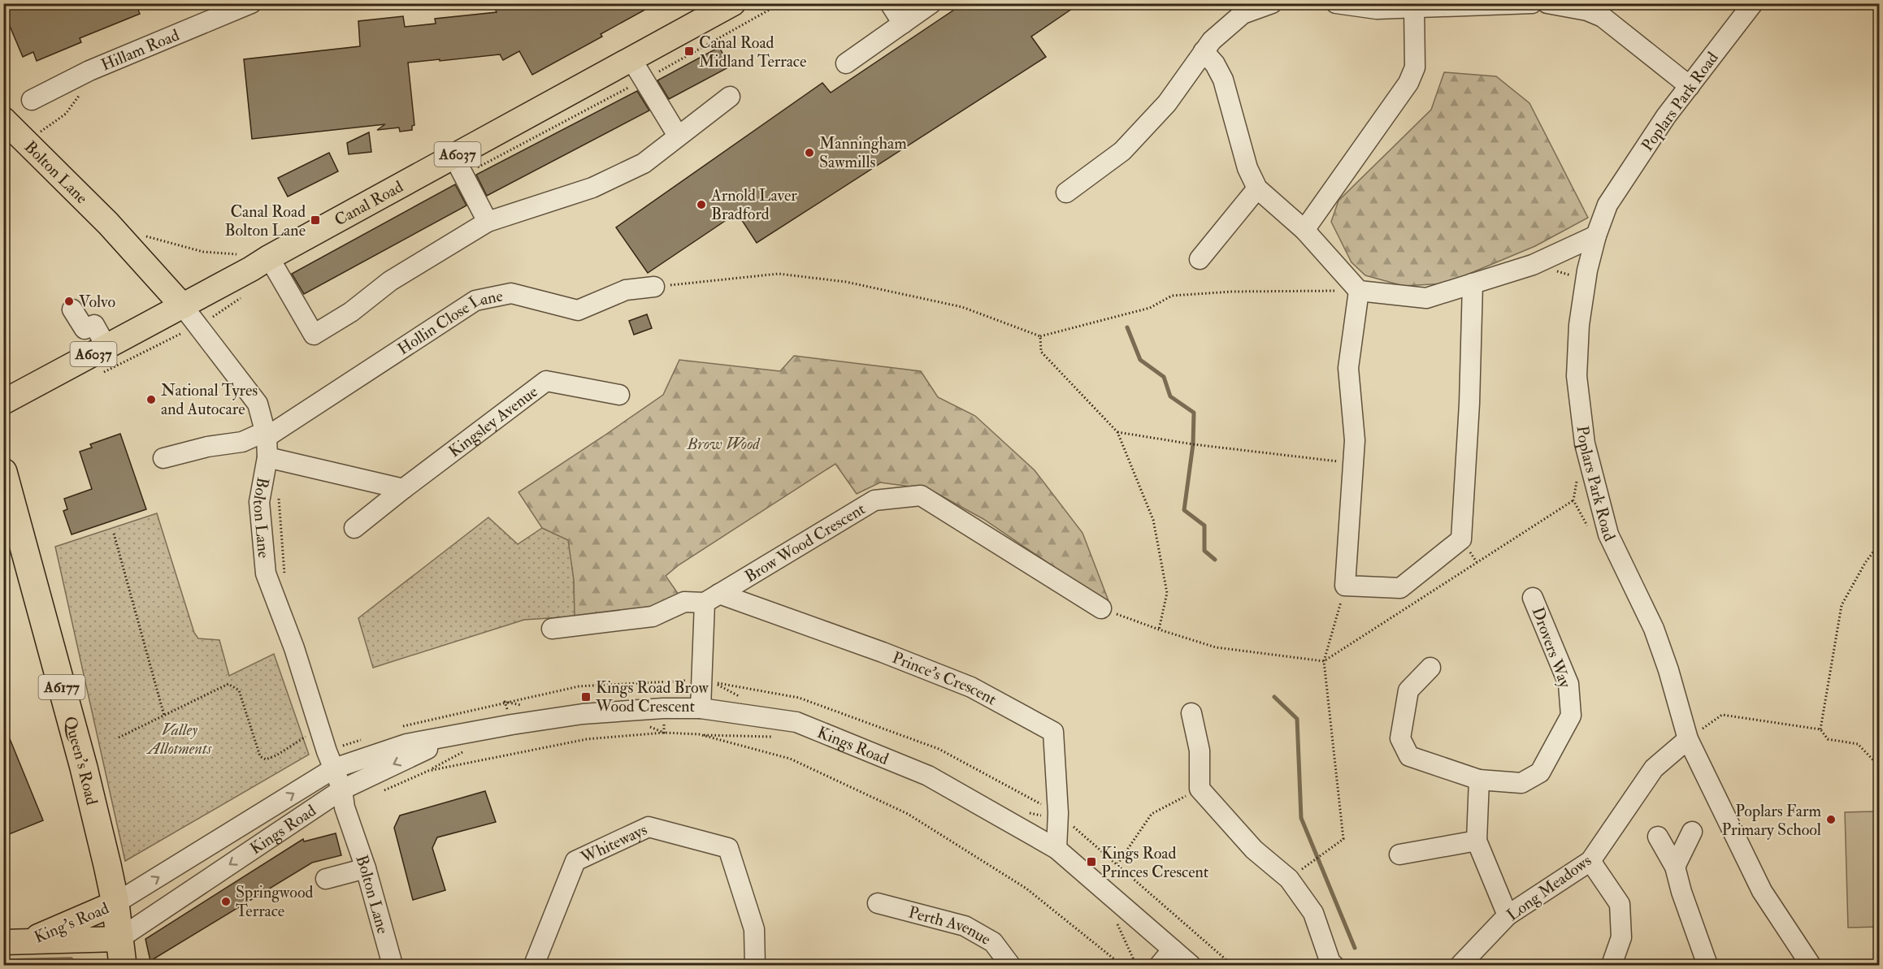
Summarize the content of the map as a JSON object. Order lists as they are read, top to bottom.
{
  "streets": {
    "highway": ["A6177", "Queen's Road"],
    "main road": [
      "A6037",
      "Bolton Lane",
      "Canal Road",
      "King's Road"
    ],
    "street": [
      "Hillam Road",
      "Poplars Park Road",
      "Hollin Close Lane",
      "Kingsley Avenue",
      "Brow Wood Crescent",
      "Drovers Way",
      "Prince's Crescent",
      "Kings Road",
      "Whiteways",
      "Long Meadows",
      "Perth Avenue"
    ]
  },
  "crossings": [
    ["Poplars Park Road", "Long Meadows"],
    ["Bolton Lane", "Canal Road"],
    ["Bolton Lane", "Hollin Close Lane"],
    ["Bolton Lane", "Kings Road"],
    ["Brow Wood Crescent", "Prince's Crescent"],
    ["Prince's Crescent", "Kings Road"],
    ["Kings Road", "Queen's Road"],
    ["Kings Road", "King's Road"],
    ["Queen's Road", "King's Road"]
  ],
  "parks": ["Brow Wood", "Valley Allotments"],
  "places": {
    "transit": [
      "Canal Road Midland Terrace",
      "Canal Road Bolton Lane",
      "Kings Road Brow Wood Crescent",
      "Kings Road Princes Crescent"
    ],
    "other": [
      "Manningham Sawmills",
      "Arnold Laver Bradford",
      "Volvo",
      "National Tyres and Autocare",
      "Poplars Farm Primary School",
      "Springwood Terrace"
    ]
  }
}
